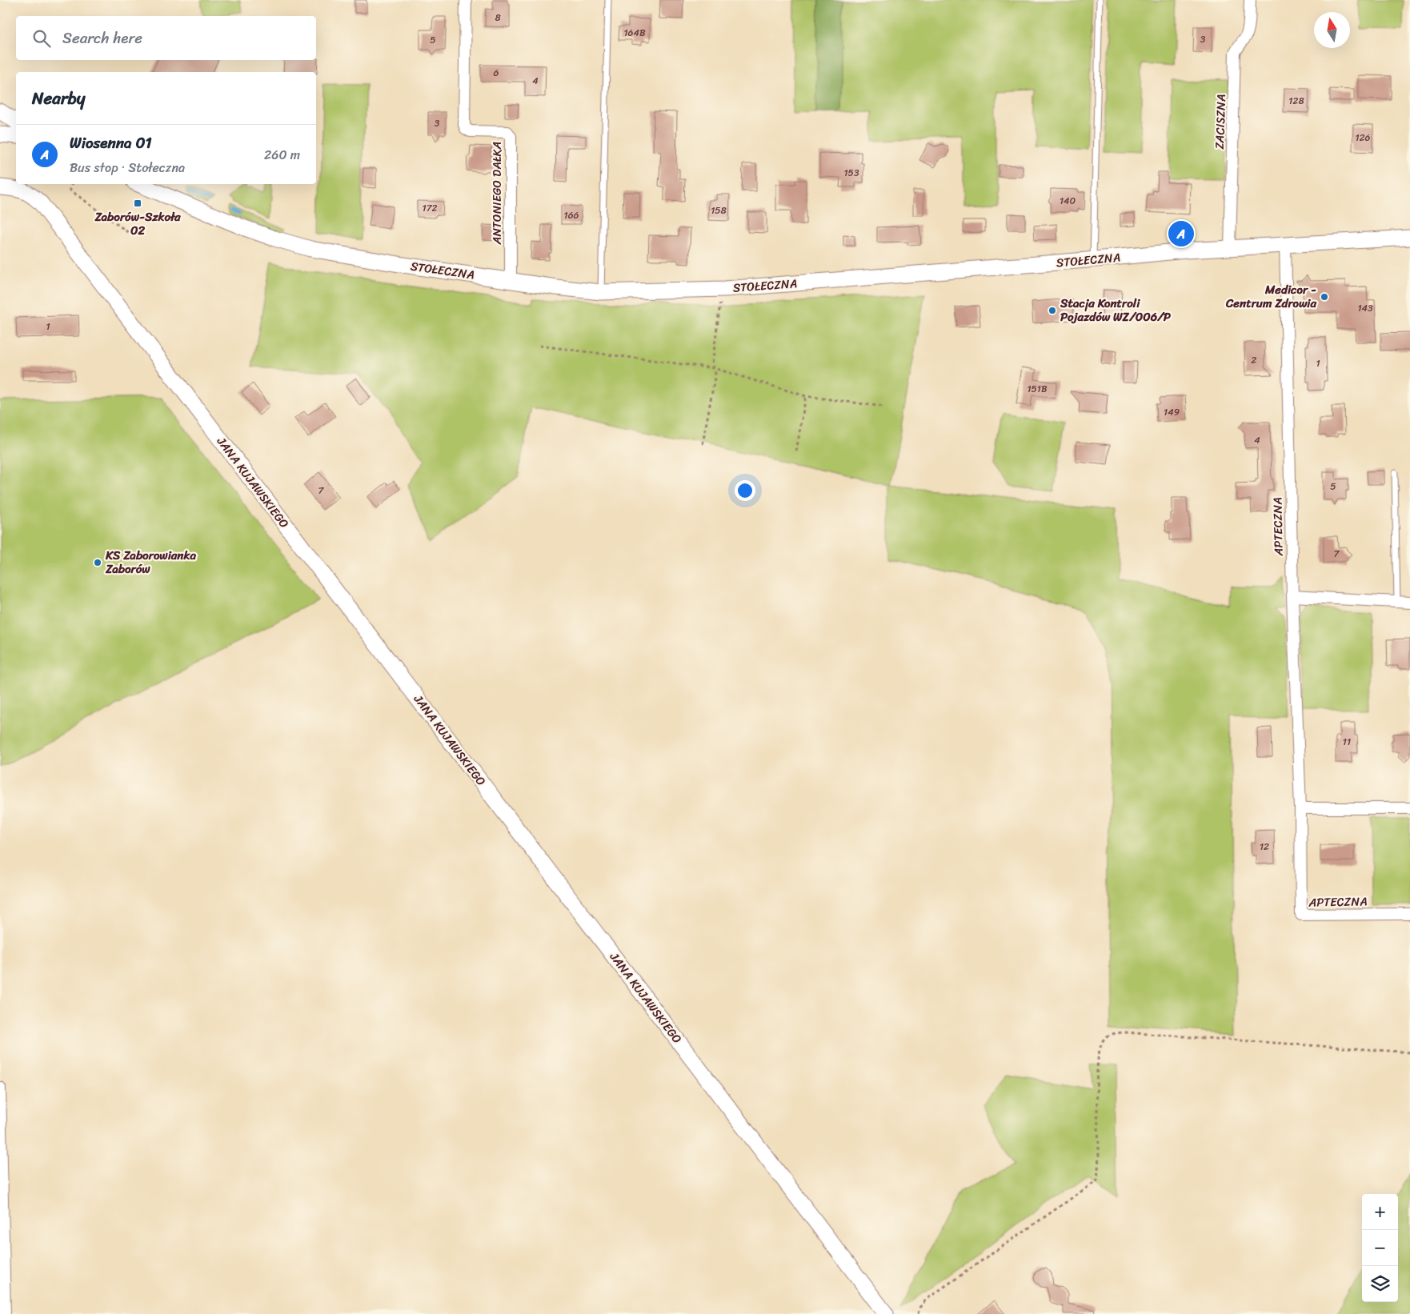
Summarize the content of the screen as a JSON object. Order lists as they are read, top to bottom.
{
  "streets": {
    "main road": ["STOŁECZNA", "JANA KUJAWSKIEGO"],
    "street": ["ZACISZNA", "ANTONIEGO DAŁKA", "APTECZNA"]
  },
  "crossings": [
    ["ZACISZNA", "STOŁECZNA"],
    ["ANTONIEGO DAŁKA", "STOŁECZNA"],
    ["STOŁECZNA", "APTECZNA"]
  ],
  "places": {
    "transit": ["Zaborów-Szkoła 02"],
    "other": ["Medicor - Centrum Zdrowia", "Stacja Kontroli Pojazdów WZ/006/P", "KS Zaborowianka Zaborów"]
  },
  "house_numbers": [
    "8",
    "164B",
    "3",
    "5",
    "6",
    "4",
    "128",
    "3",
    "126",
    "153",
    "140",
    "172",
    "158",
    "166",
    "143",
    "1",
    "2",
    "1",
    "151B",
    "149",
    "4",
    "5",
    "7",
    "7",
    "11",
    "12"
  ],
  "north": "top",
  "page": {
    "search": "Search here",
    "heading": "Nearby",
    "list": [
      {
        "mark": "A",
        "name": "Wiosenna 01",
        "note": "Bus stop · Stołeczna",
        "value": "260 m"
      }
    ],
    "pins": "A",
    "map_buttons": ["+", "−"]
  }
}
